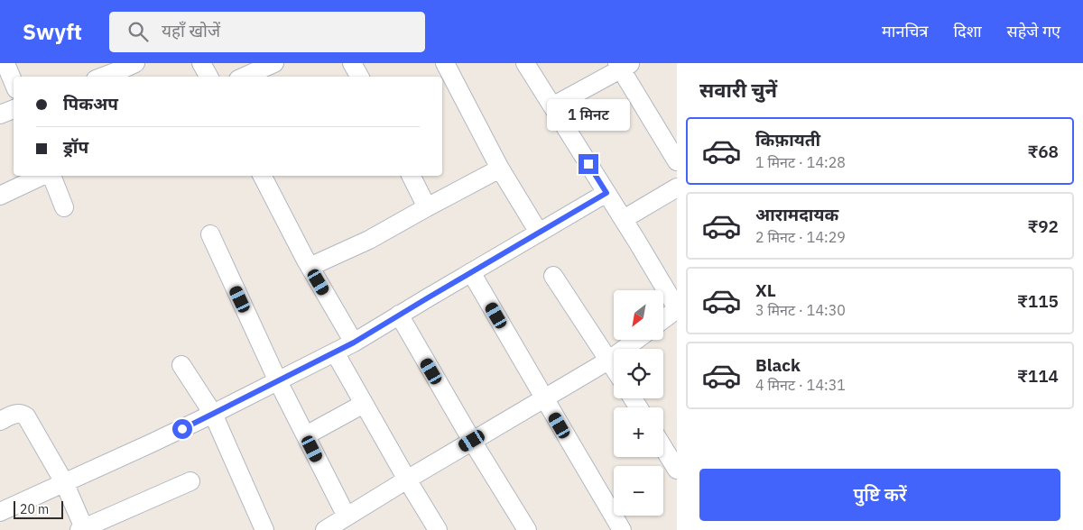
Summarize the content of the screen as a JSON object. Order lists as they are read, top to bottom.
{
  "scale_bar": "20 m",
  "north": "bottom left",
  "page": {
    "header": "Swyft",
    "search": "यहाँ खोजें",
    "nav": ["मानचित्र", "दिशा", "सहेजे गए"],
    "heading": "सवारी चुनें",
    "banner": ["पिकअप", "ड्रॉप"],
    "bubble": "1 मिनट",
    "list": [
      {
        "name": "किफ़ायती",
        "note": "1 मिनट · 14:28",
        "value": "₹68"
      },
      {
        "name": "आरामदायक",
        "note": "2 मिनट · 14:29",
        "value": "₹92"
      },
      {
        "name": "XL",
        "note": "3 मिनट · 14:30",
        "value": "₹115"
      },
      {
        "name": "Black",
        "note": "4 मिनट · 14:31",
        "value": "₹114"
      }
    ],
    "map_buttons": ["+", "−"],
    "buttons": "पुष्टि करें",
    "scale": "20 m"
  }
}
